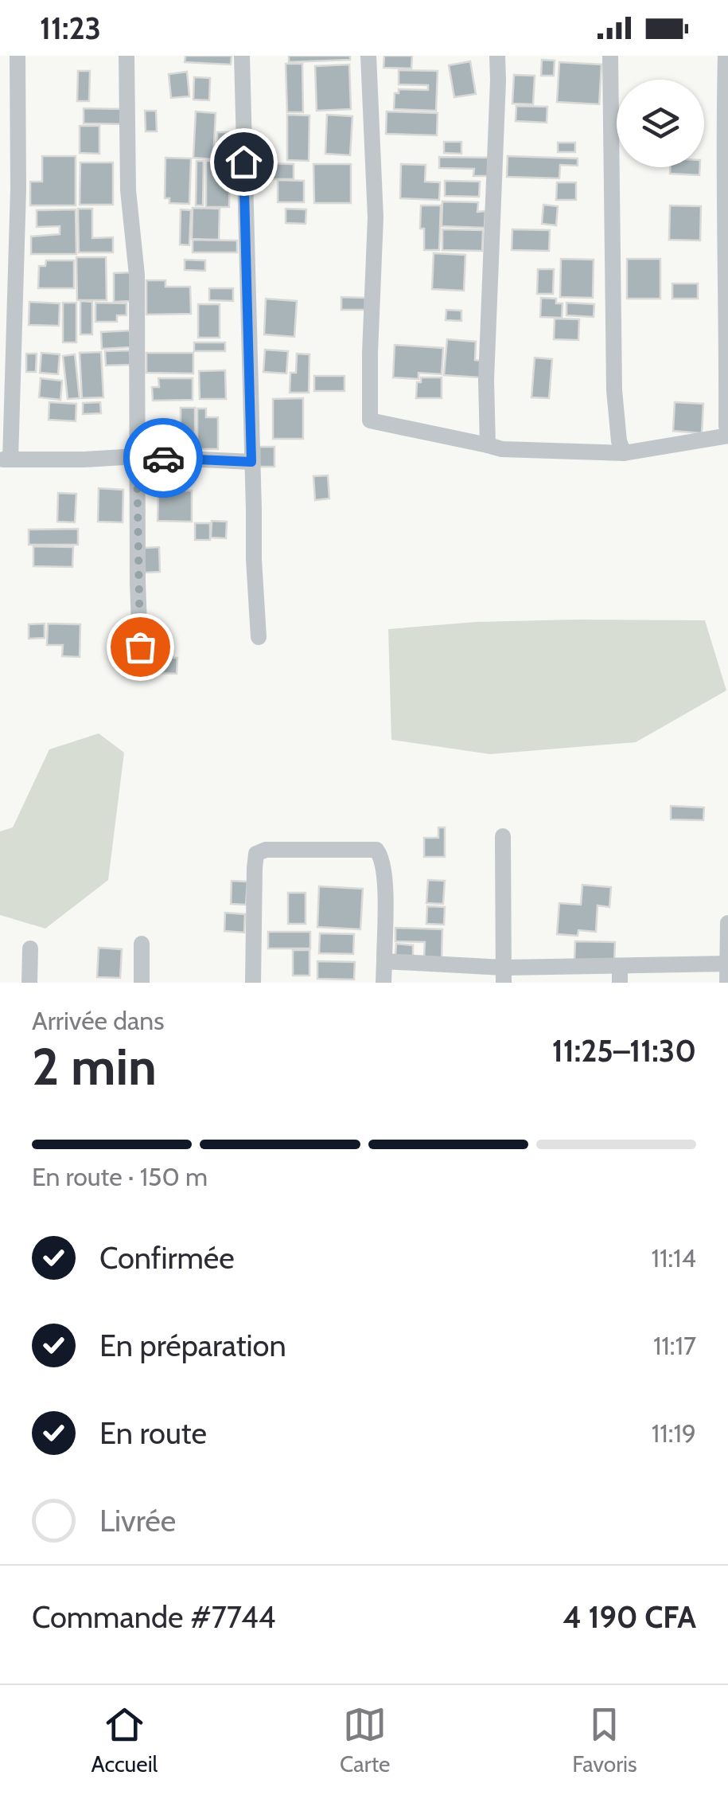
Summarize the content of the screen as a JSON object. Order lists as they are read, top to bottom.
{
  "page": {
    "status": "11:23",
    "heading": ["2 min", "Arrivée dans", "11:25–11:30"],
    "panel": ["Commande #7744", "4 190 CFA"],
    "bar": "En route · 150 m",
    "list": [
      ["Confirmée", "11:14"],
      ["En préparation", "11:17"],
      ["En route", "11:19"],
      "Livrée"
    ],
    "tabs": ["Accueil", "Carte", "Favoris"]
  }
}
